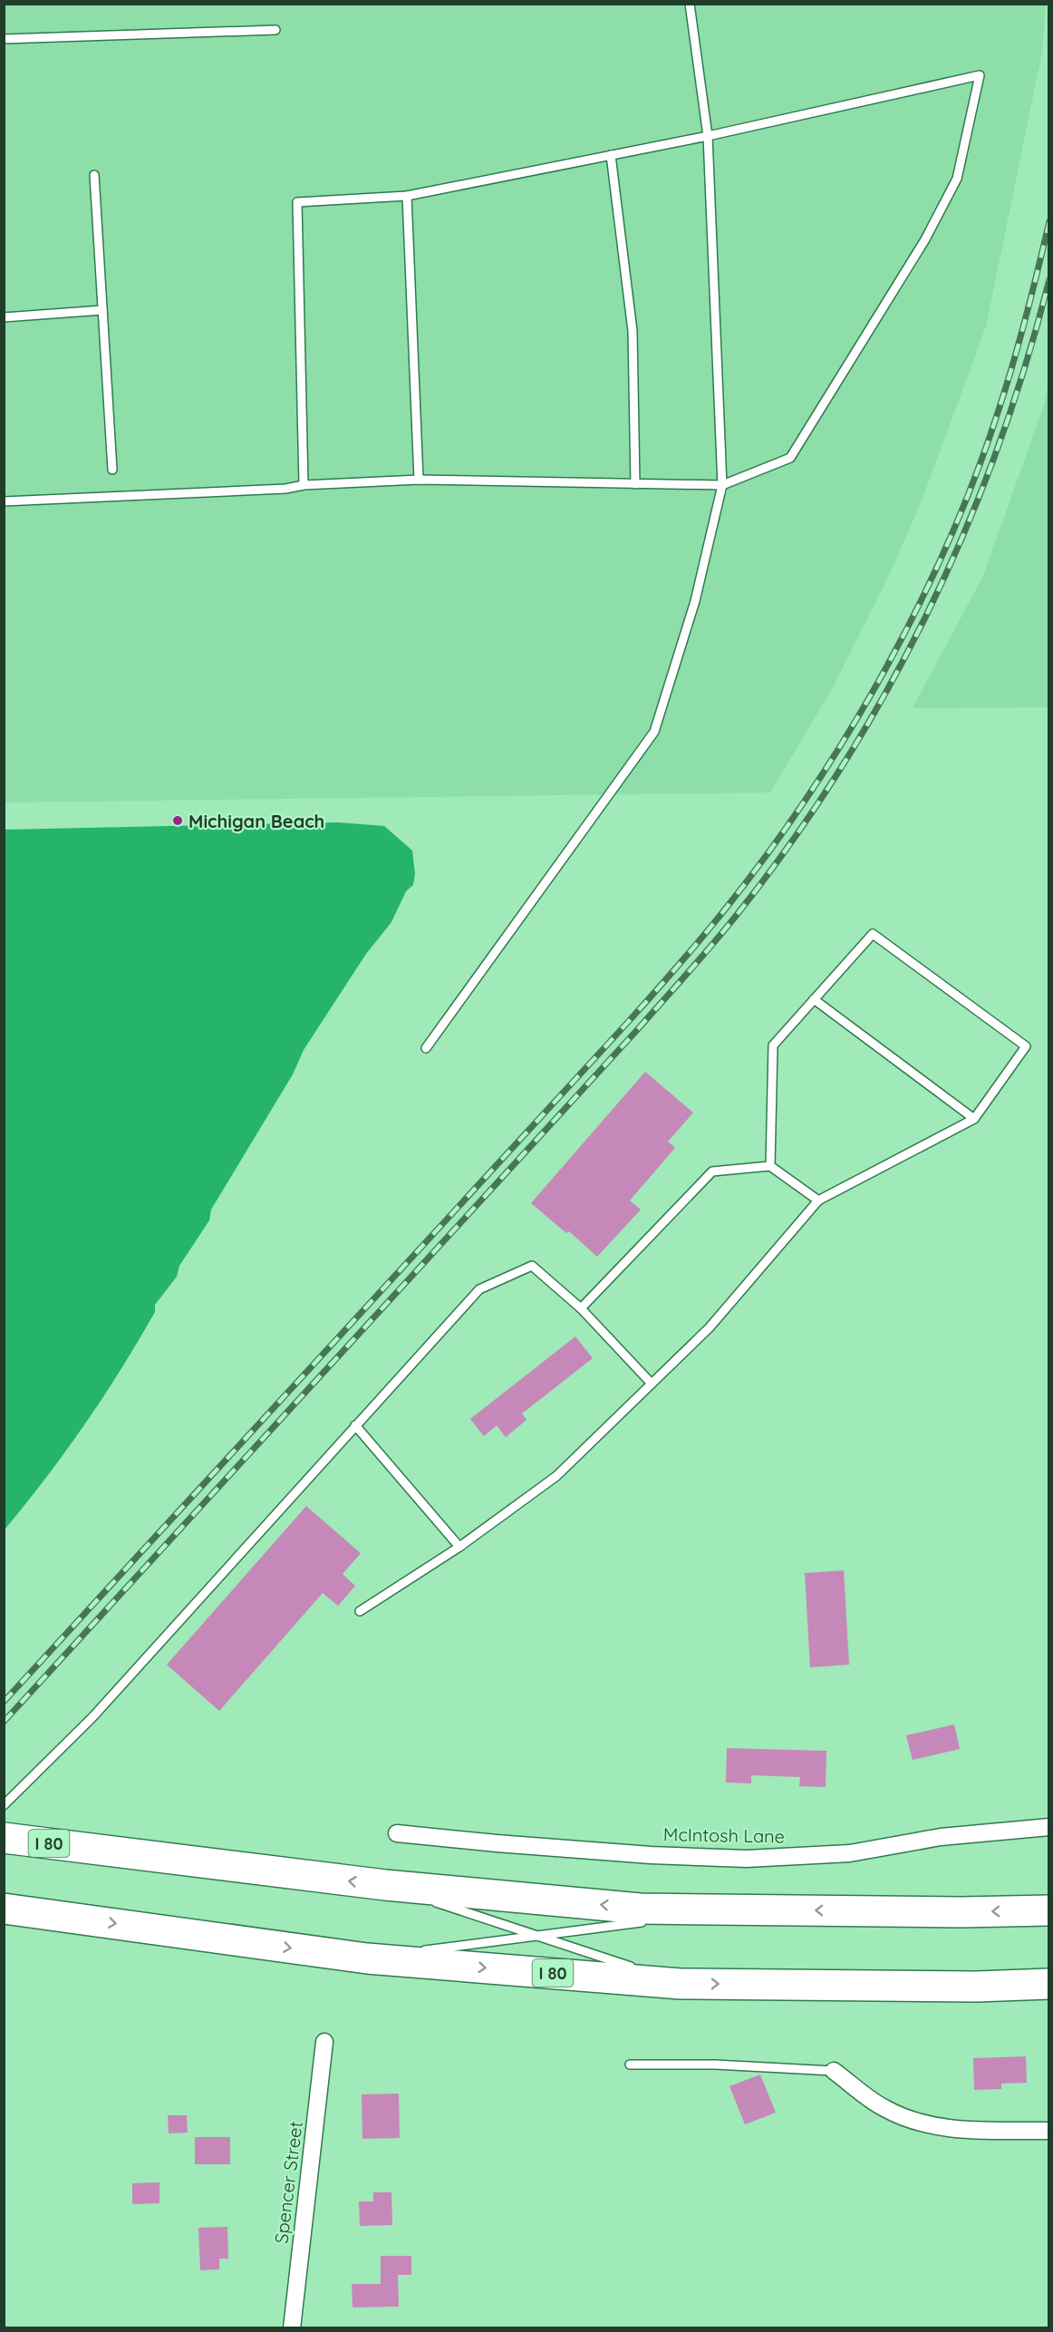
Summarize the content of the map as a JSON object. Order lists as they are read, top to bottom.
{
  "streets": {
    "highway": ["I 80"],
    "street": ["McIntosh Lane", "Spencer Street"]
  },
  "places": ["Michigan Beach"]
}
